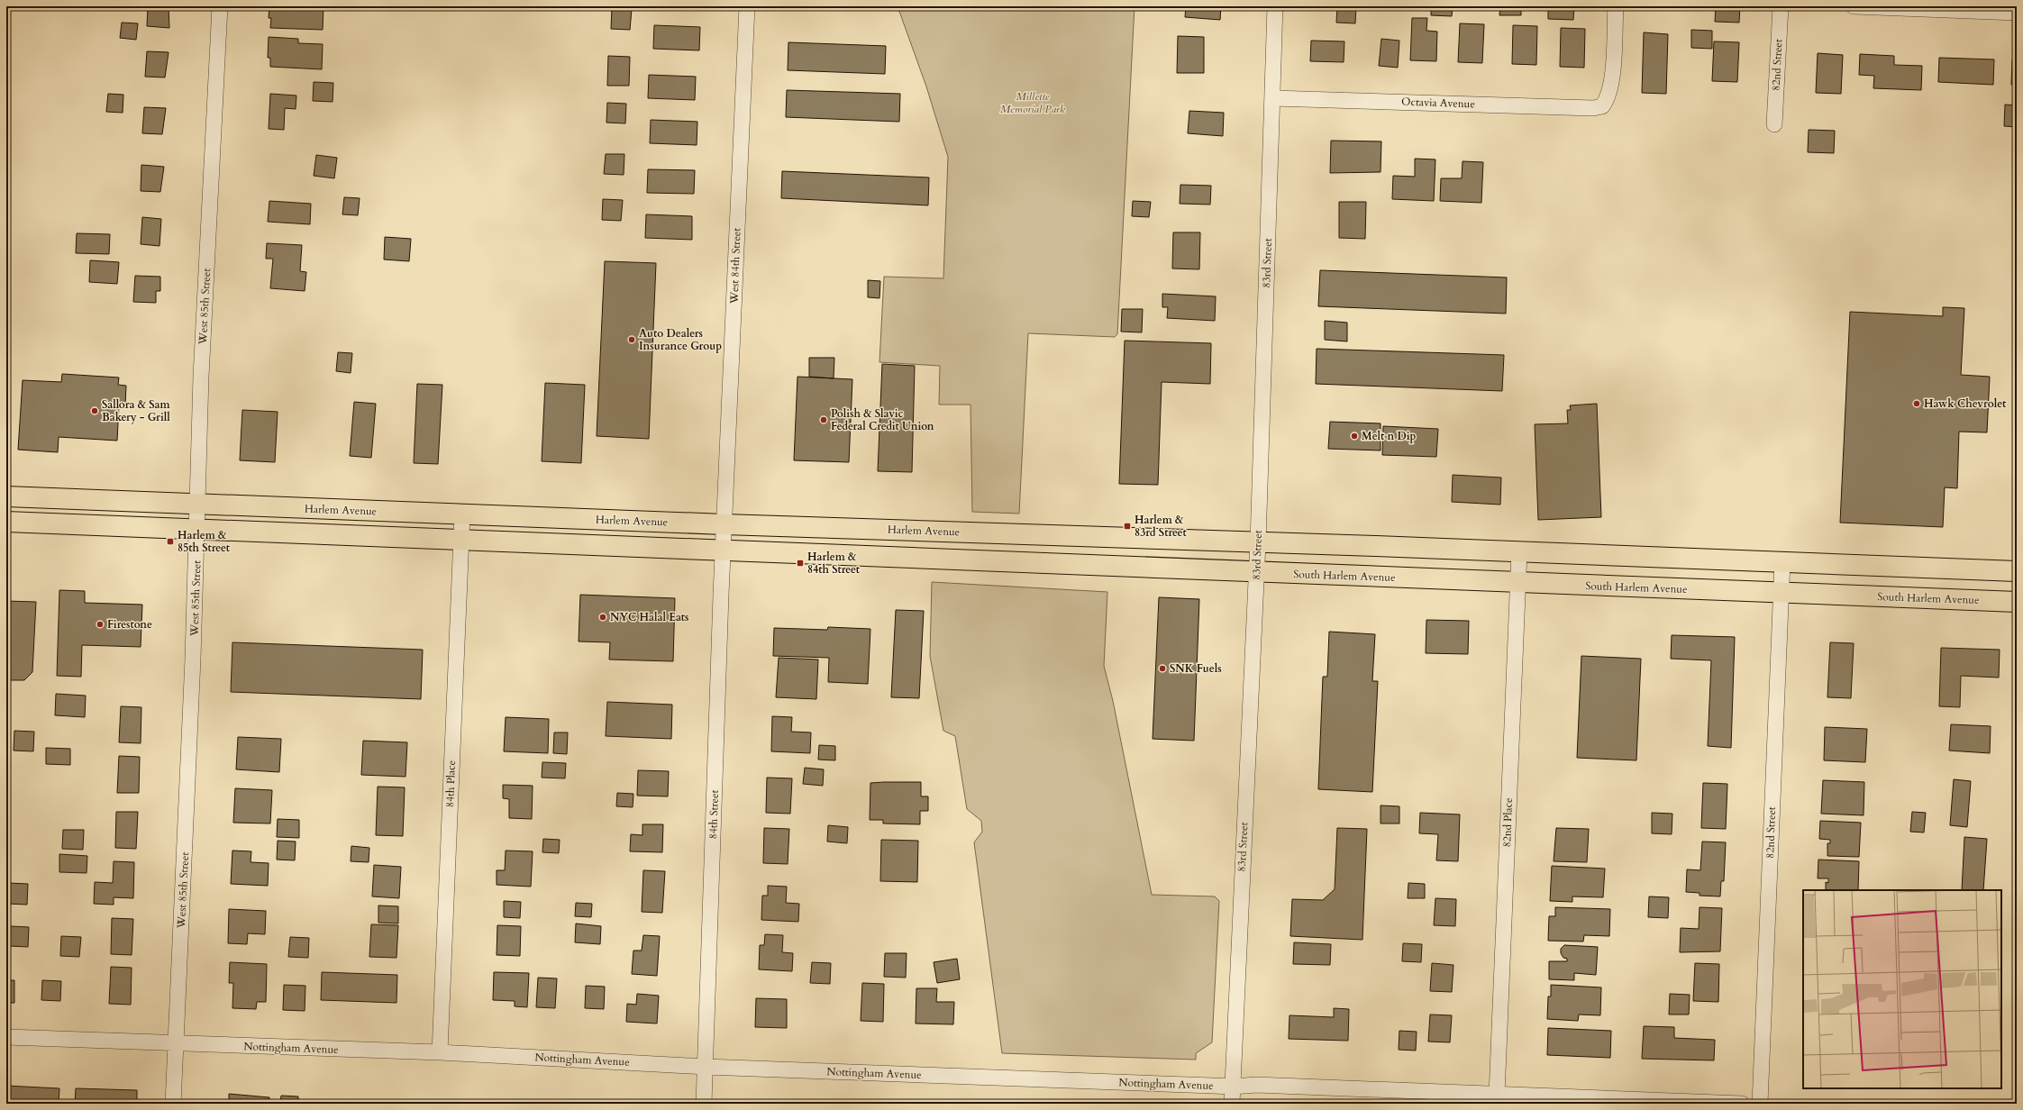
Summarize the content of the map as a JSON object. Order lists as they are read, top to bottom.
{
  "streets": {
    "main road": ["Harlem Avenue", "South Harlem Avenue"],
    "street": [
      "82nd Street",
      "Octavia Avenue",
      "83rd Street",
      "West 84th Street",
      "West 85th Street",
      "84th Place",
      "84th Street",
      "82nd Place",
      "Nottingham Avenue"
    ]
  },
  "crossings": [
    ["82nd Street", "South Harlem Avenue"],
    ["Octavia Avenue", "83rd Street"],
    ["83rd Street", "Harlem Avenue"],
    ["83rd Street", "South Harlem Avenue"],
    ["83rd Street", "Nottingham Avenue"],
    ["West 84th Street", "Harlem Avenue"],
    ["West 84th Street", "84th Street"],
    ["West 85th Street", "Harlem Avenue"],
    ["West 85th Street", "Nottingham Avenue"],
    ["Harlem Avenue", "84th Place"],
    ["Harlem Avenue", "84th Street"],
    ["South Harlem Avenue", "82nd Place"],
    ["84th Place", "Nottingham Avenue"],
    ["84th Street", "Nottingham Avenue"],
    ["82nd Place", "Nottingham Avenue"]
  ],
  "parks": ["Millette Memorial Park"],
  "places": {
    "other": [
      "Auto Dealers Insurance Group",
      "Hawk Chevrolet",
      "Sallora & Sam Bakery - Grill",
      "Polish & Slavic Federal Credit Union",
      "Melt n Dip",
      "NYC Halal Eats",
      "Firestone",
      "SNK Fuels"
    ],
    "transit": ["Harlem & 83rd Street", "Harlem & 85th Street", "Harlem & 84th Street"]
  }
}
